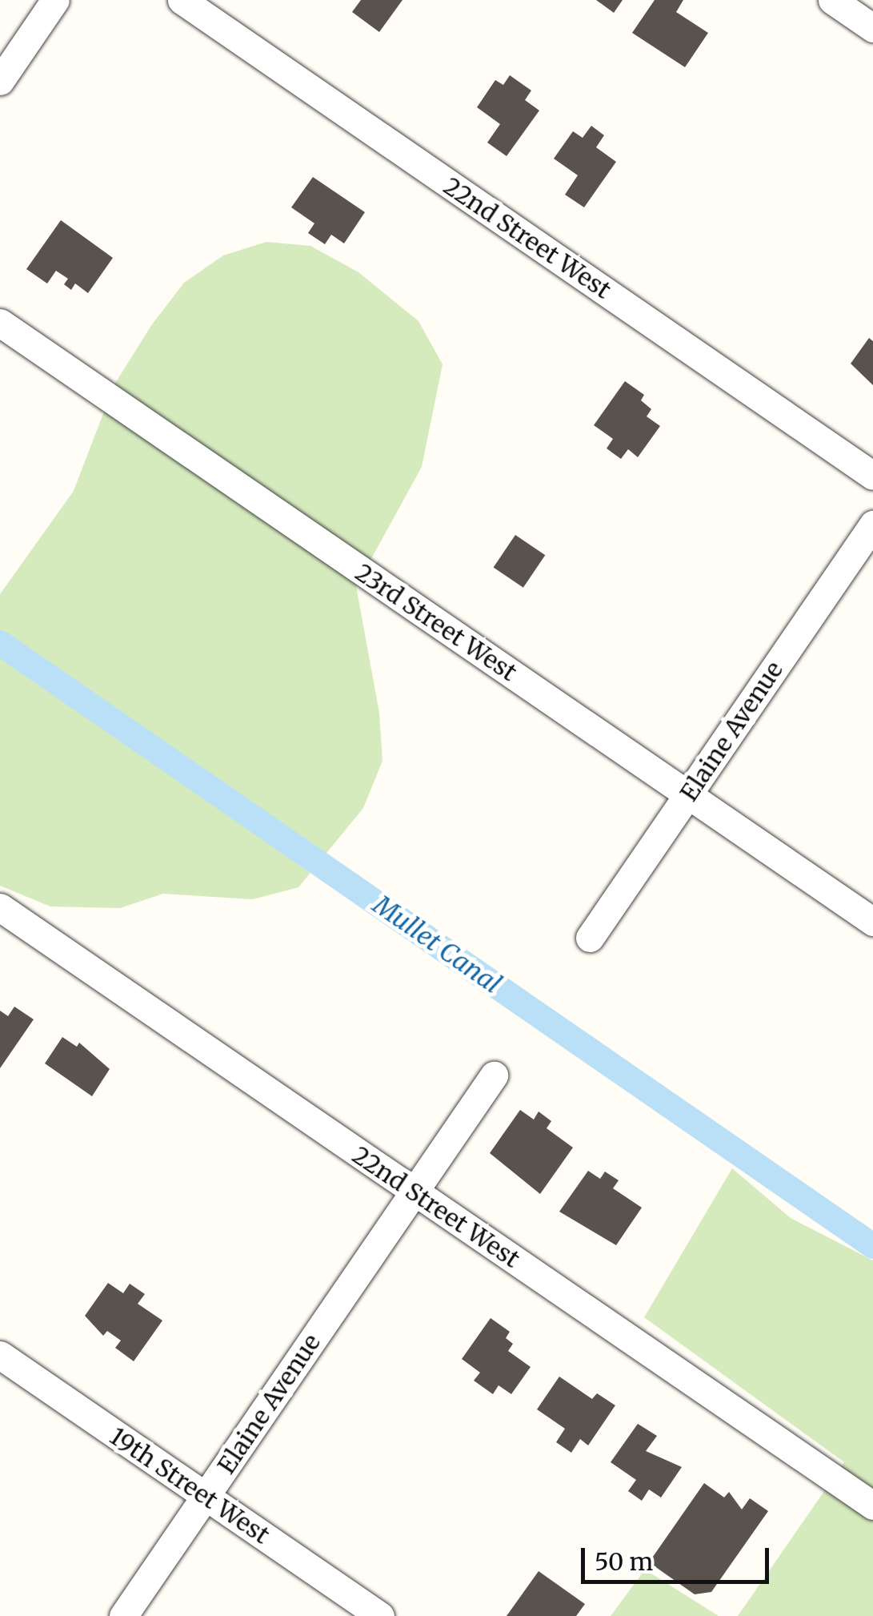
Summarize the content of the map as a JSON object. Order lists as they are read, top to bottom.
{
  "streets": {
    "street": [
      "22nd Street West",
      "23rd Street West",
      "Elaine Avenue",
      "19th Street West"
    ]
  },
  "crossings": [
    ["22nd Street West", "Elaine Avenue"],
    ["23rd Street West", "Elaine Avenue"],
    ["Elaine Avenue", "19th Street West"]
  ],
  "water": ["Mullet Canal"],
  "scale_bar": "50 m"
}
